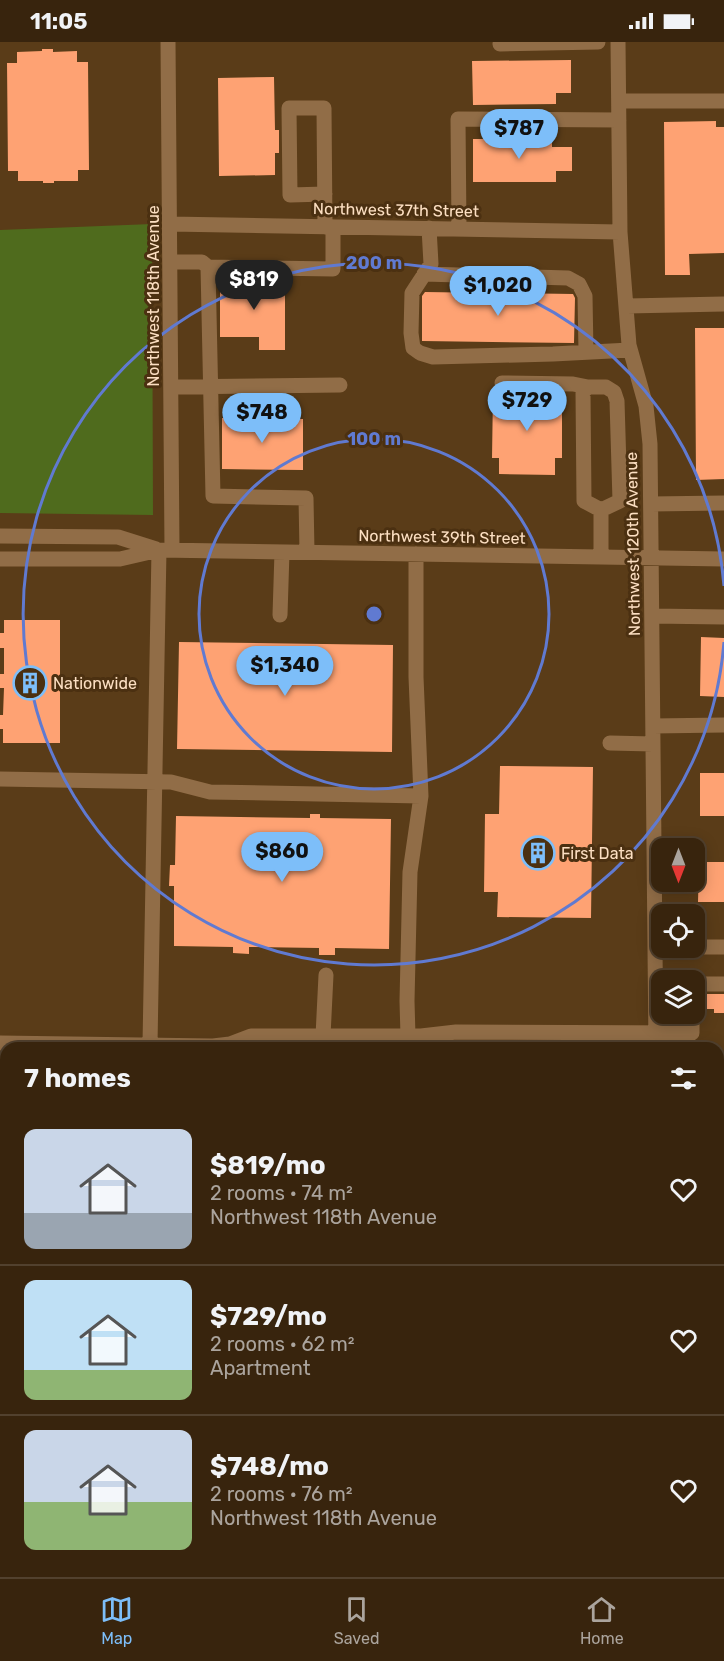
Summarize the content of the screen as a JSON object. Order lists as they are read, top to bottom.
{
  "streets": {
    "street": [
      "Northwest 37th Street",
      "Northwest 118th Avenue",
      "Northwest 39th Street",
      "Northwest 120th Avenue"
    ]
  },
  "crossings": [
    ["Northwest 37th Street", "Northwest 118th Avenue"],
    ["Northwest 37th Street", "Northwest 120th Avenue"],
    ["Northwest 118th Avenue", "Northwest 39th Street"],
    ["Northwest 39th Street", "Northwest 120th Avenue"]
  ],
  "places": {
    "building": ["Nationwide", "First Data"]
  },
  "north": "bottom",
  "page": {
    "status": "11:05",
    "price": [
      "$787",
      "$819",
      "$1,020",
      "$729",
      "$748",
      "$1,340",
      "$860"
    ],
    "heading": "7 homes",
    "list": [
      {
        "name": "$819/mo",
        "note": "2 rooms · 74 m² · Northwest 118th Avenue"
      },
      {
        "name": "$729/mo",
        "note": "2 rooms · 62 m² · Apartment"
      },
      {
        "name": "$748/mo",
        "note": "2 rooms · 76 m² · Northwest 118th Avenue"
      }
    ],
    "tabs": ["Map", "Saved", "Home"]
  },
  "rings": ["200 m", "100 m"]
}
